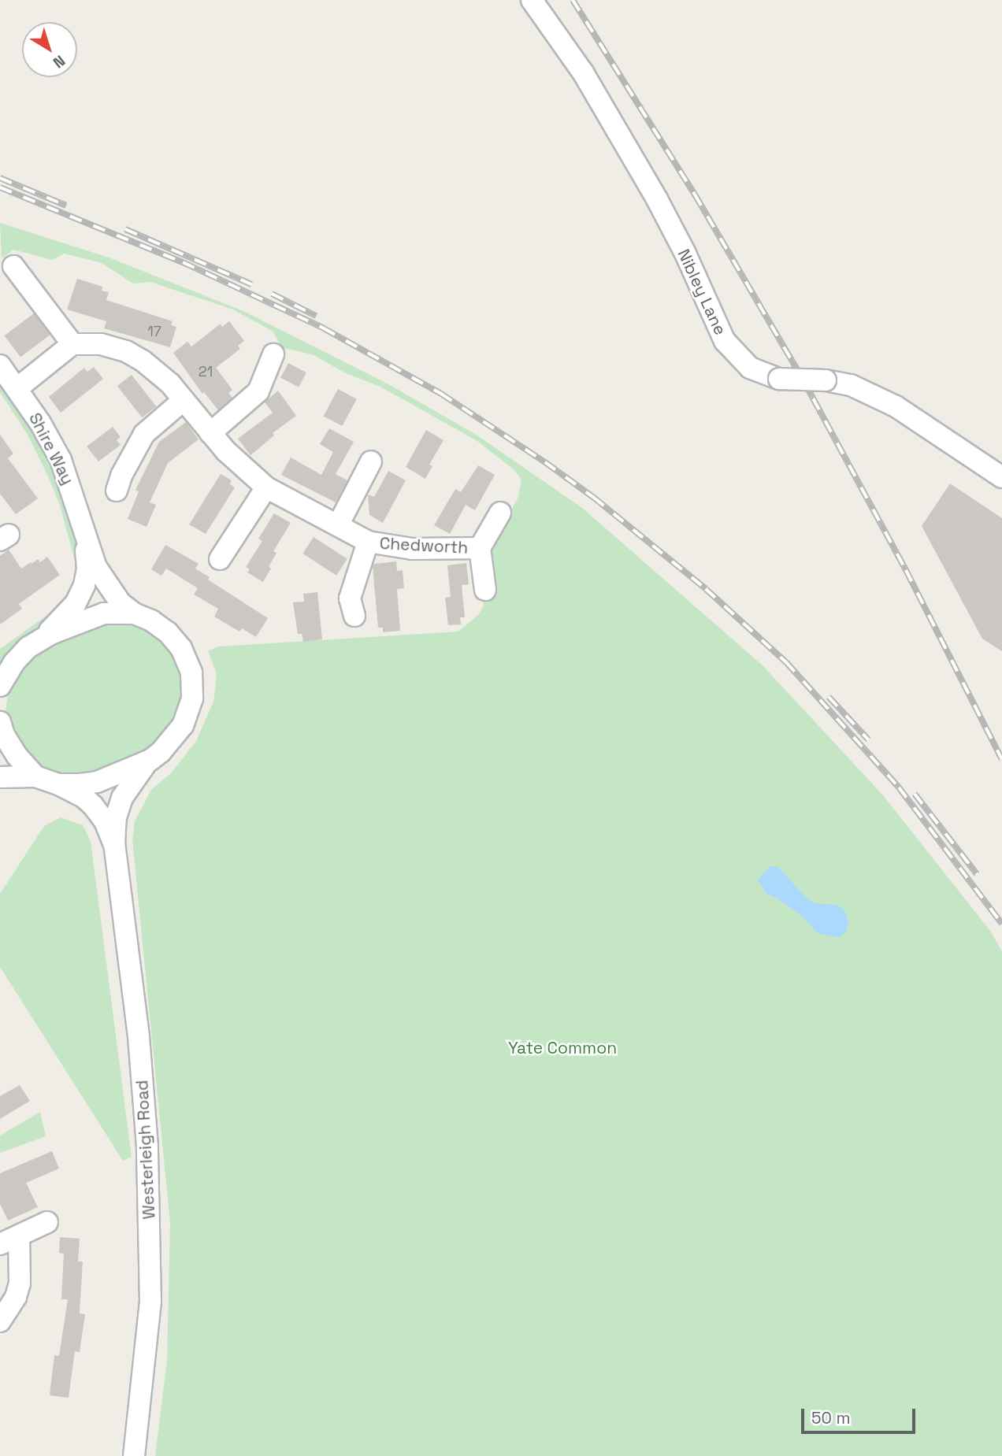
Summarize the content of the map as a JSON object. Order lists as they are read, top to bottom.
{
  "streets": {
    "street": [
      "Nibley Lane",
      "Shire Way",
      "Chedworth",
      "Westerleigh Road"
    ]
  },
  "parks": ["Yate Common"],
  "house_numbers": ["17", "21"],
  "scale_bar": "50 m",
  "north": "bottom right"
}
